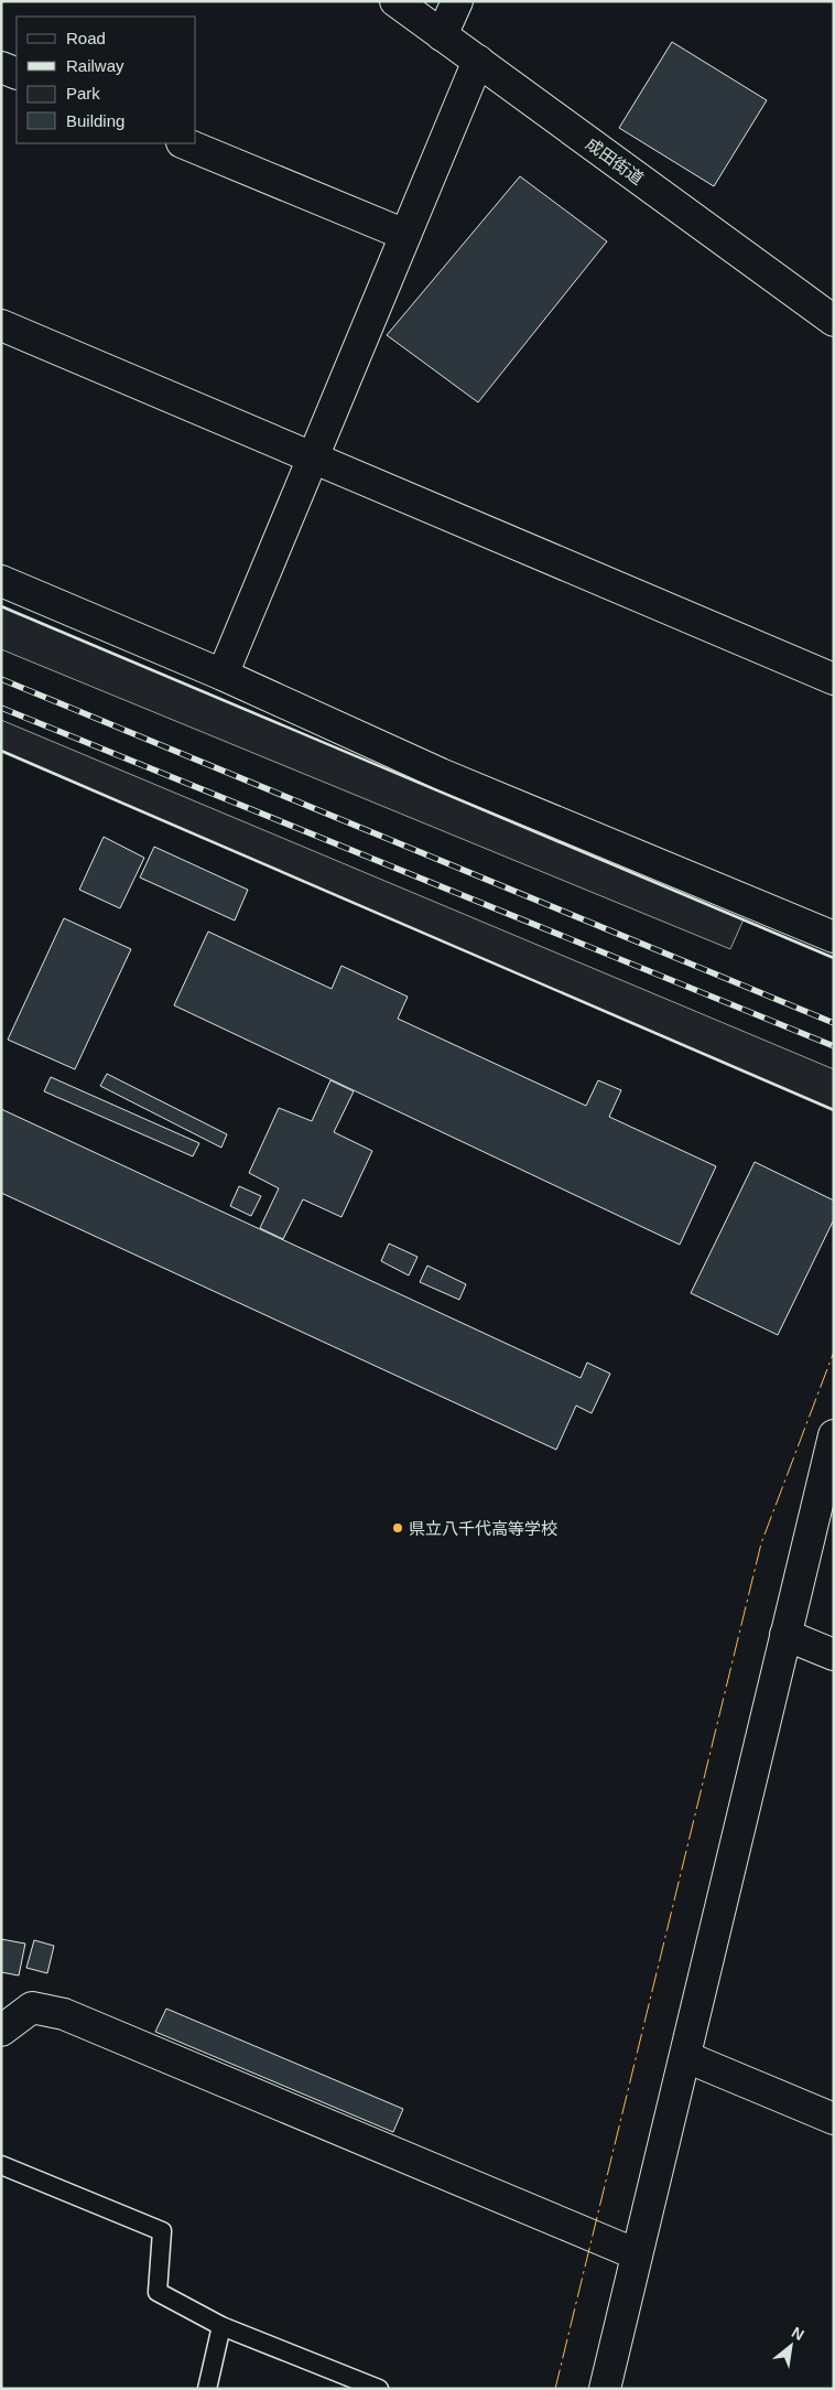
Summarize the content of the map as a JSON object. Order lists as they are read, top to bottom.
{
  "streets": {
    "main road": ["成田街道"]
  },
  "places": ["県立八千代高等学校"],
  "legend": [
    "Road",
    "Railway",
    "Park",
    "Building"
  ],
  "north": "top right"
}
